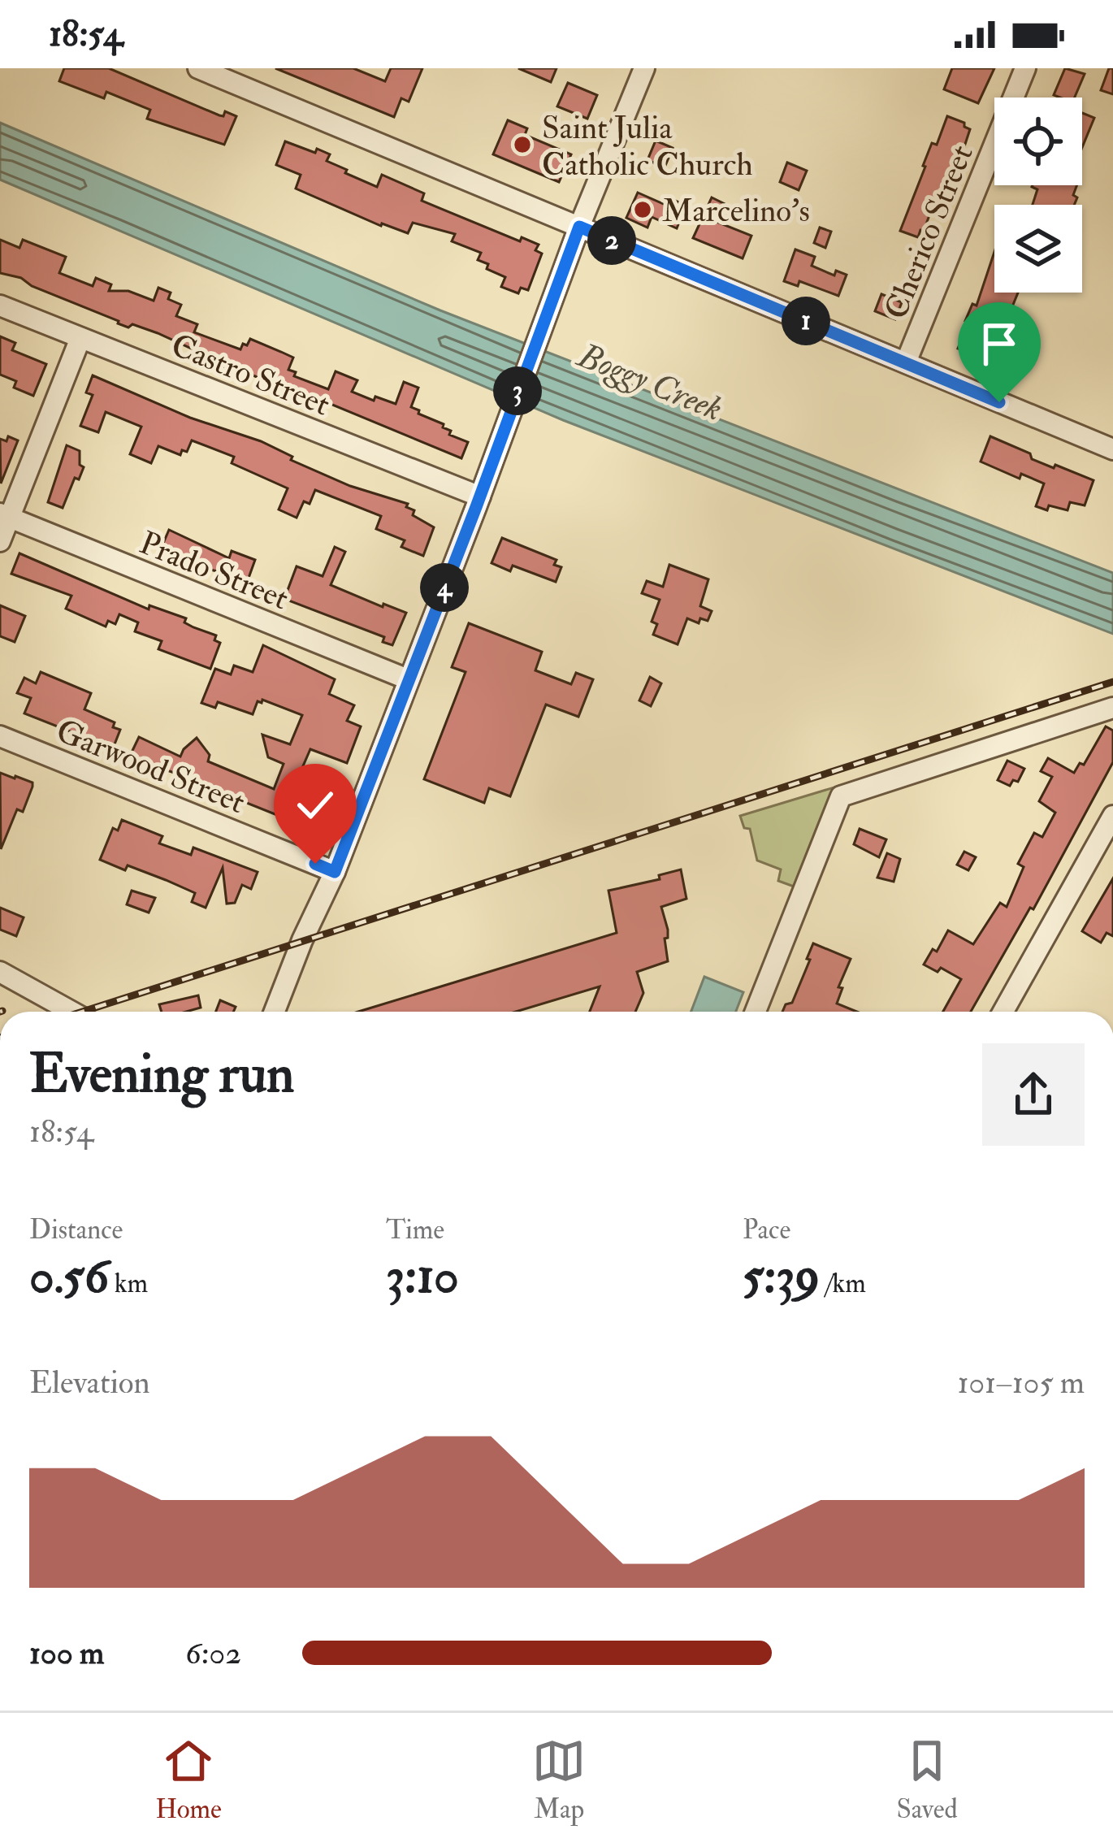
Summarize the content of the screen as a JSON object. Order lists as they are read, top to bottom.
{
  "streets": {
    "street": [
      "Cherico Street",
      "Castro Street",
      "Prado Street",
      "Garwood Street"
    ]
  },
  "water": ["Boggy Creek"],
  "places": ["Saint Julia Catholic Church", "Marcelino's"],
  "page": {
    "status": "18:54",
    "pins": [
      "2",
      "1",
      "3",
      "4"
    ],
    "heading": ["Evening run", "18:54"],
    "stats": [
      ["Distance", "0.56 km"],
      ["Time", "3:10"],
      ["Pace", "5:39 /km"]
    ],
    "chart": ["Elevation", "101–105 m"],
    "list": [
      {
        "name": "100 m",
        "note": "6:02"
      }
    ],
    "tabs": ["Home", "Map", "Saved"]
  }
}
